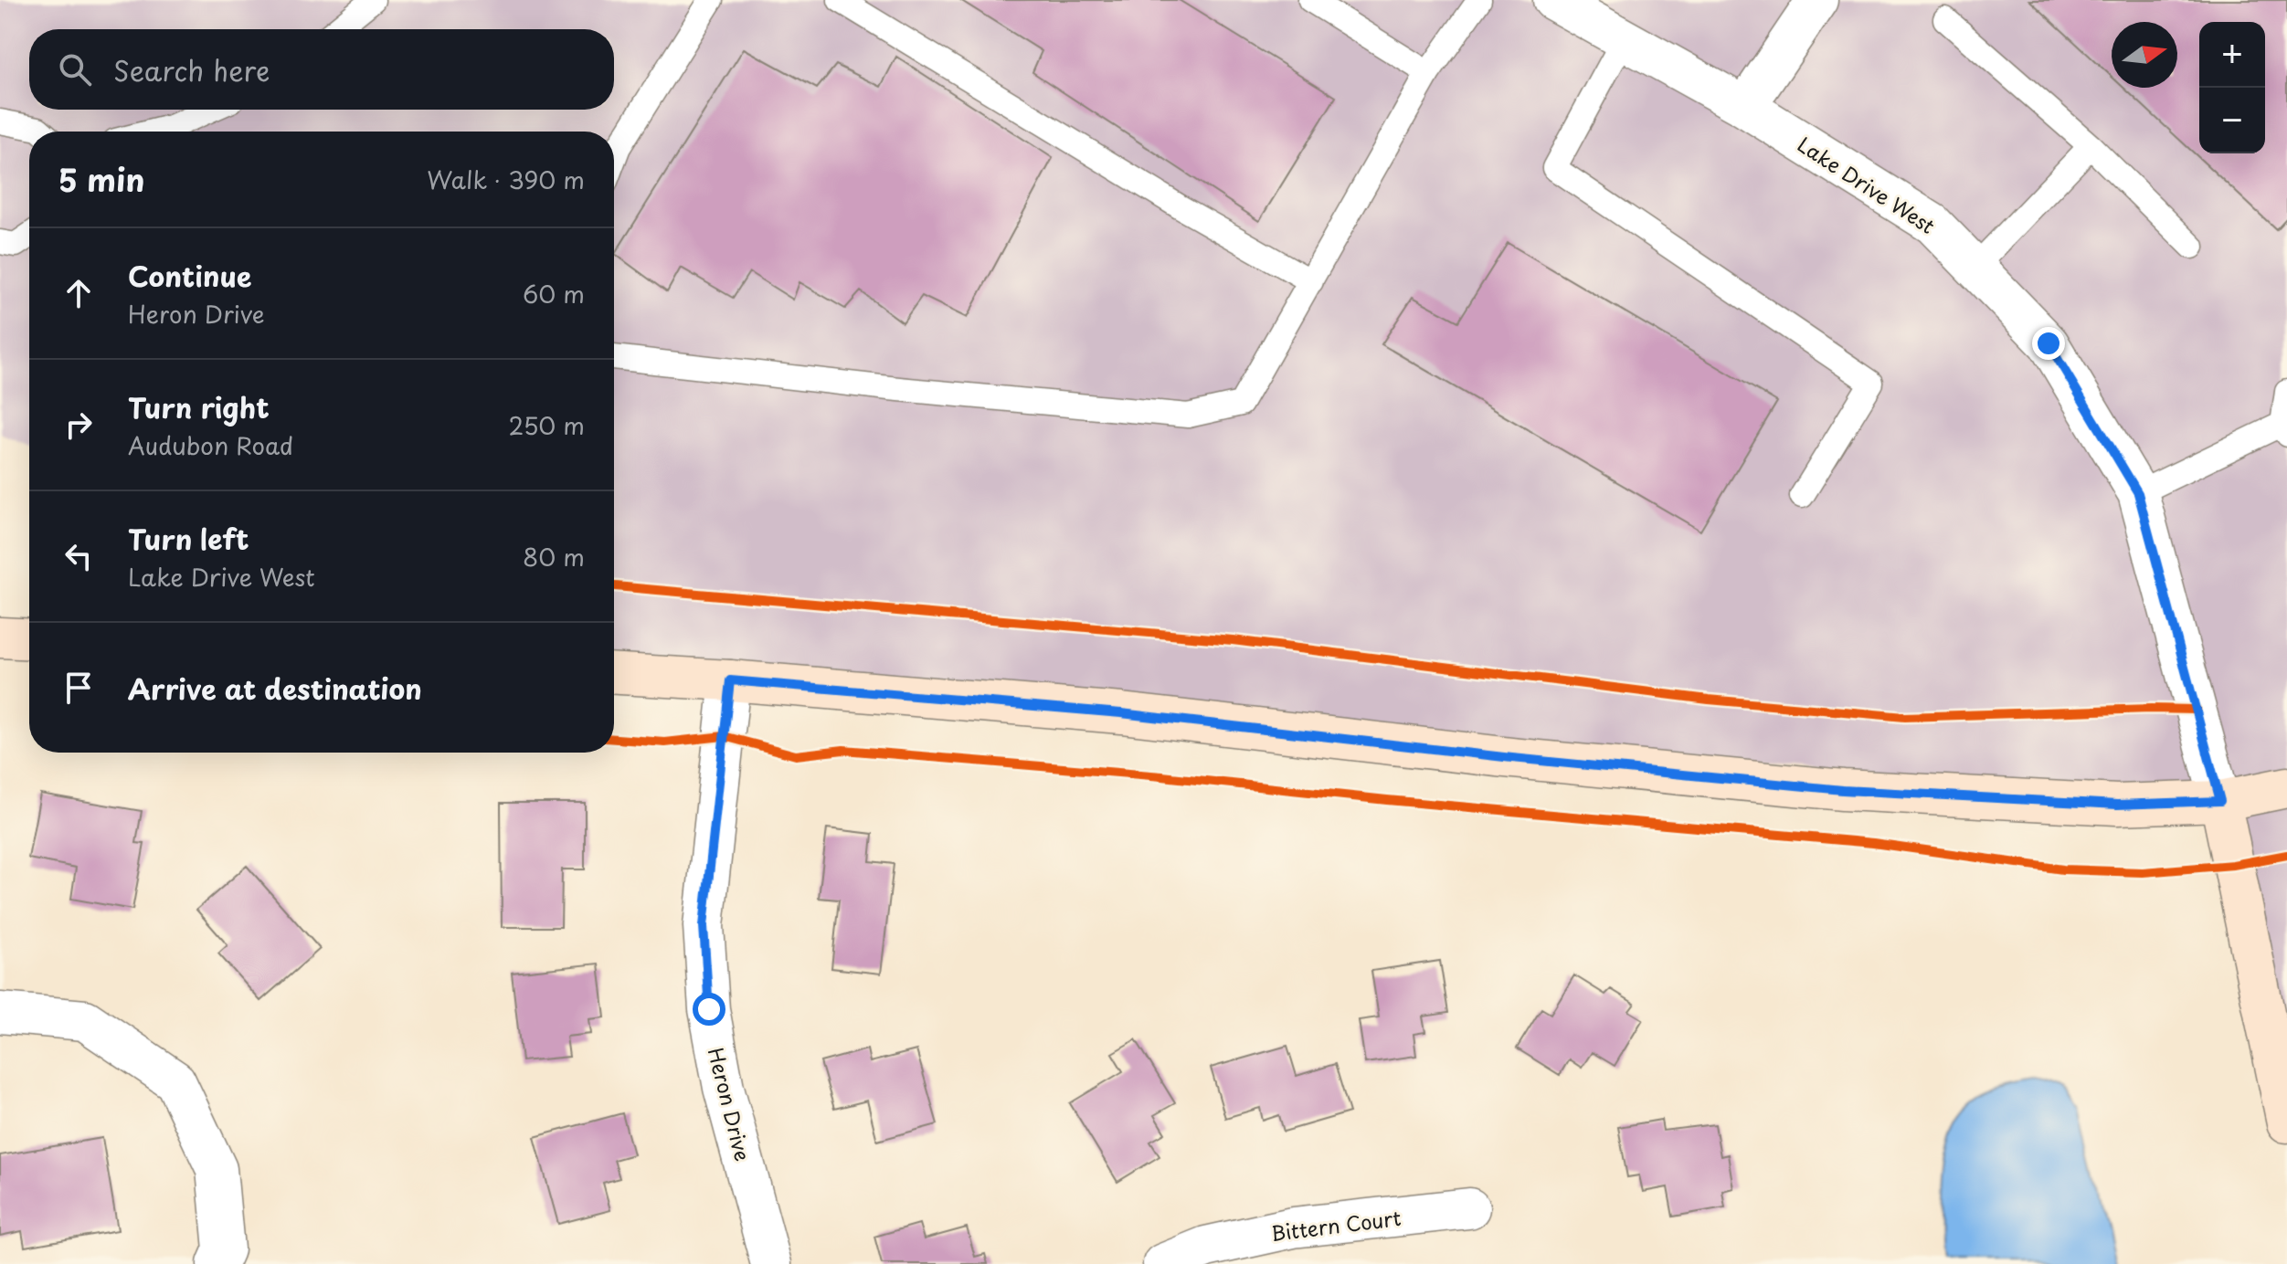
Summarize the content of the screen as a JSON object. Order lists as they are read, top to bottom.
{
  "streets": {
    "street": ["Lake Drive West", "Heron Drive", "Bittern Court"]
  },
  "north": "right",
  "page": {
    "map_buttons": ["+", "−"],
    "search": "Search here",
    "heading": ["5 min", "Walk · 390 m"],
    "list": [
      ["Continue", "Heron Drive", "60 m"],
      ["Turn right", "Audubon Road", "250 m"],
      ["Turn left", "Lake Drive West", "80 m"],
      "Arrive at destination"
    ]
  }
}
